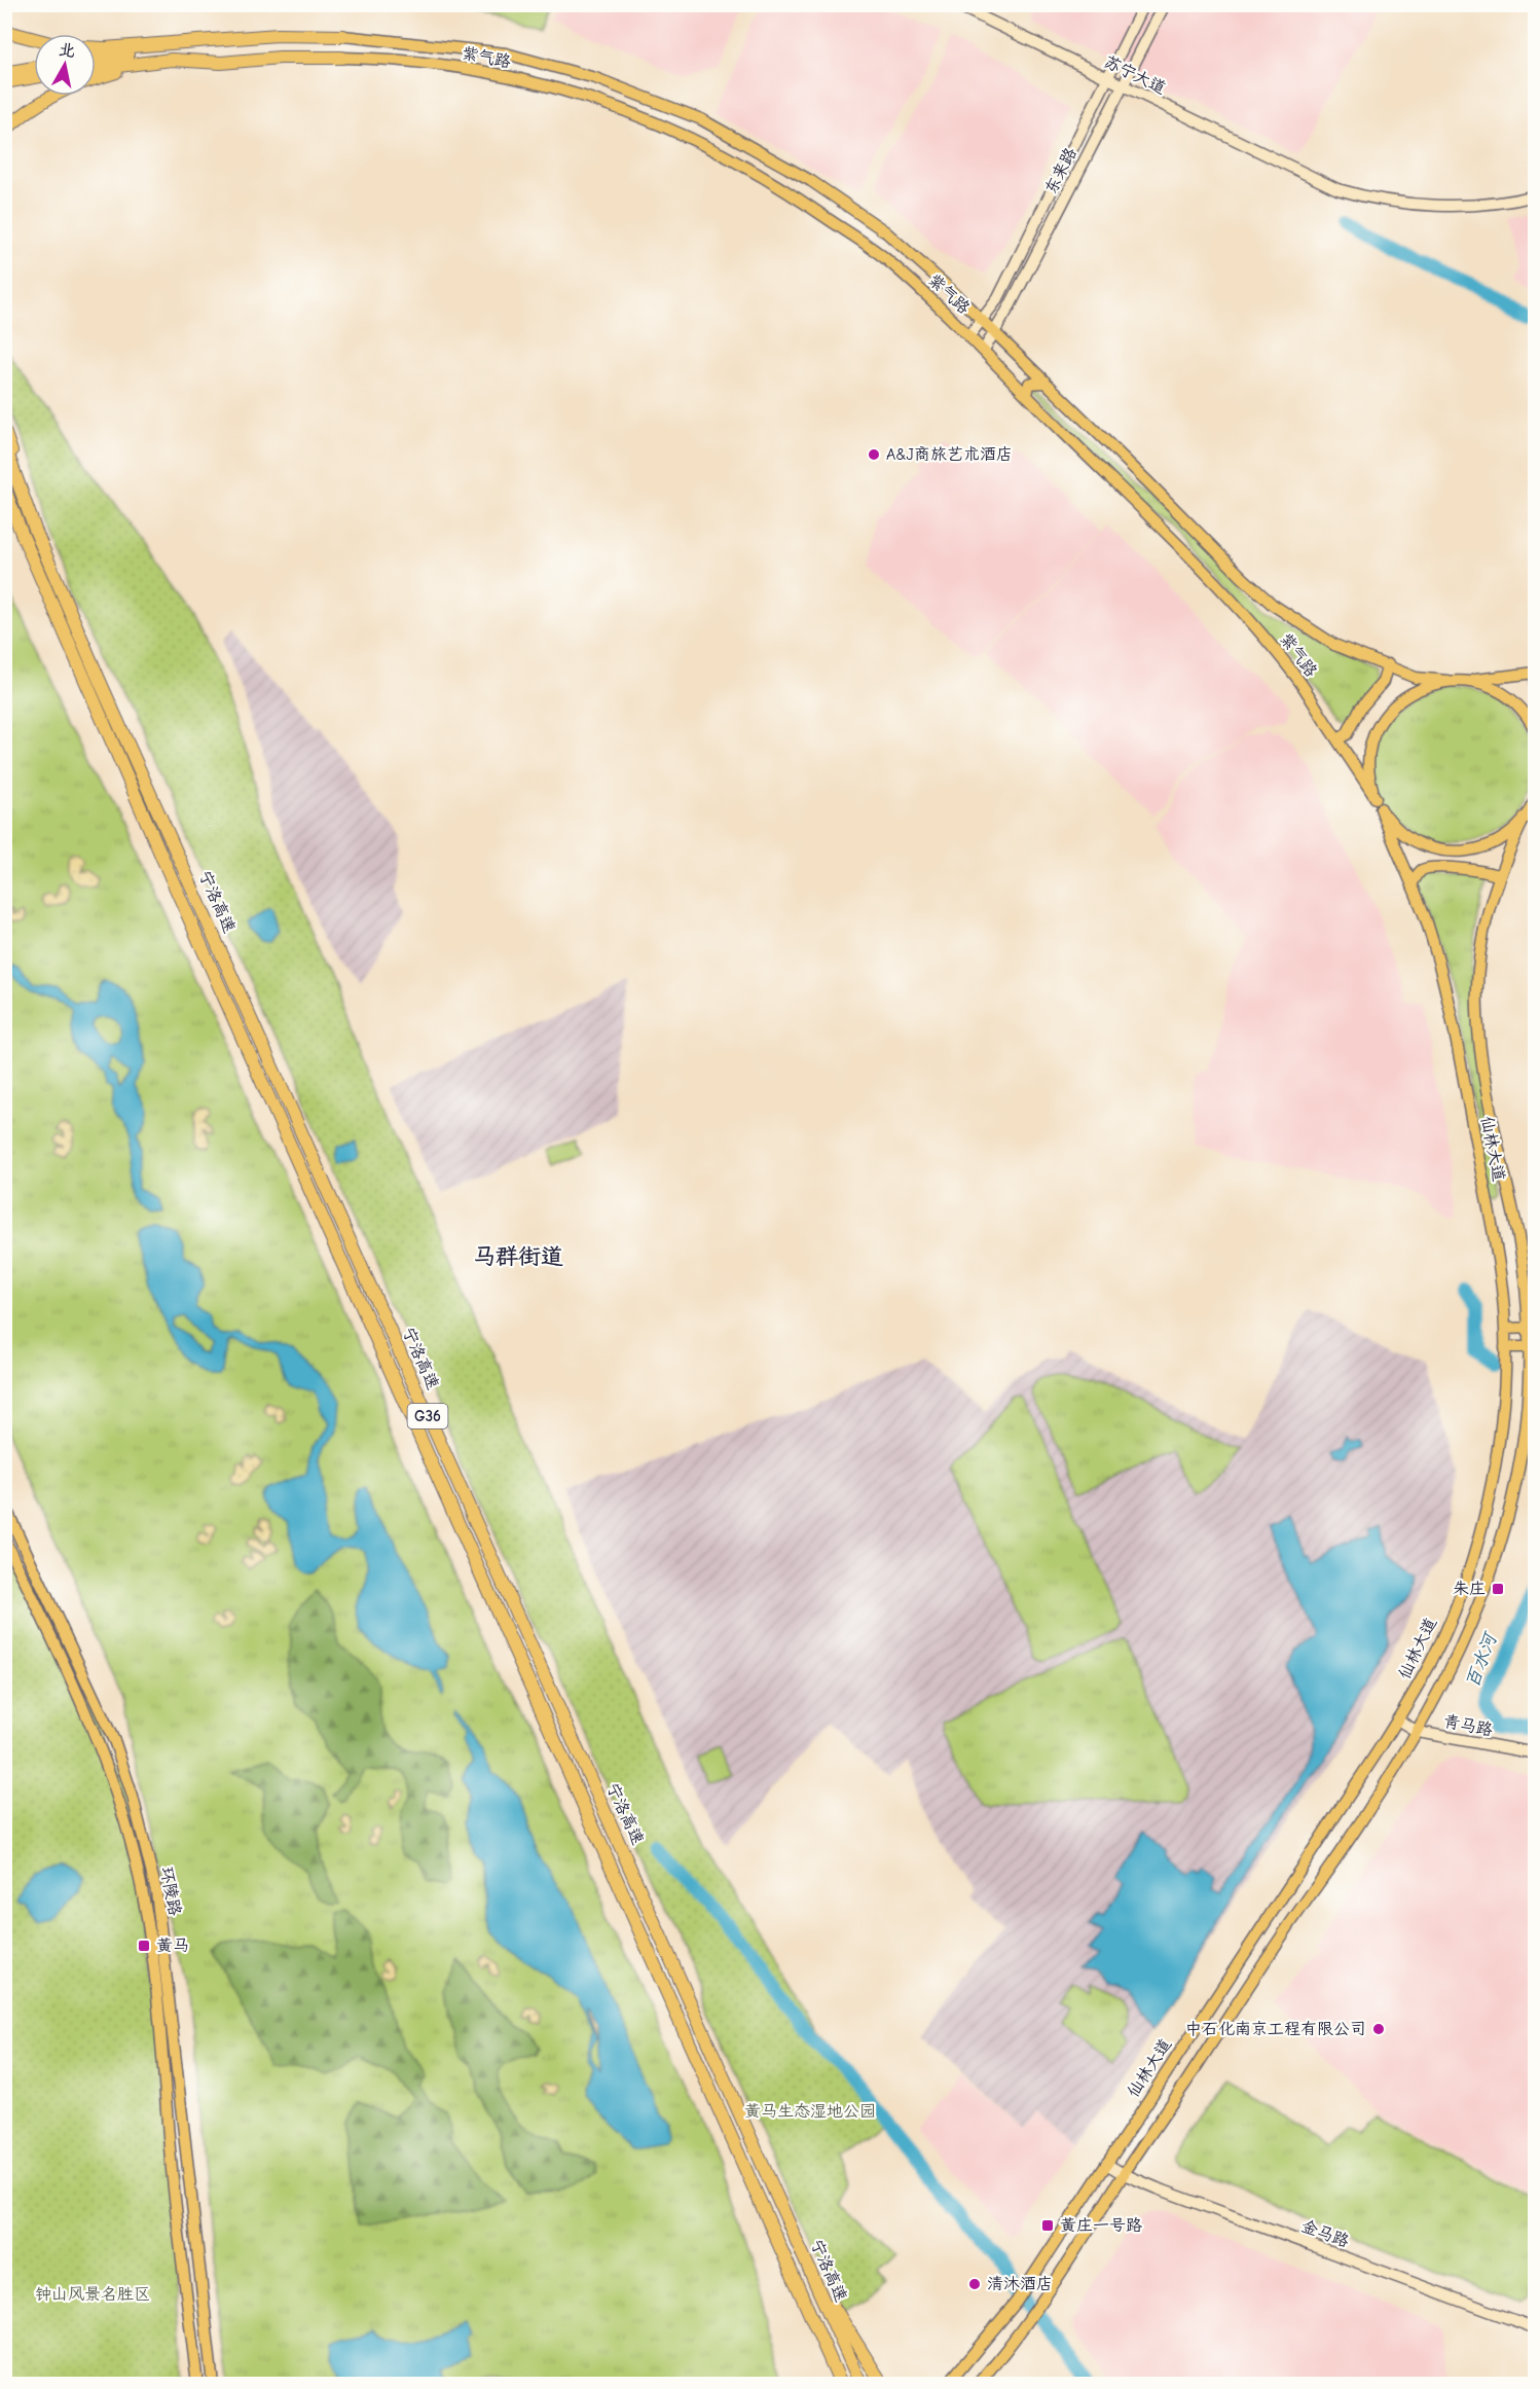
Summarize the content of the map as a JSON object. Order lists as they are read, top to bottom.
{
  "streets": {
    "highway": ["宁洛高速", "G36"],
    "main road": ["紫气路", "仙林大道", "环陵路"],
    "street": [
      "苏宁大道",
      "东来路",
      "青马路",
      "金马路"
    ]
  },
  "crossings": [
    ["紫气路", "东来路"],
    ["紫气路", "仙林大道"],
    ["苏宁大道", "东来路"],
    ["仙林大道", "青马路"],
    ["仙林大道", "金马路"]
  ],
  "districts": ["马群街道"],
  "water": ["百水河"],
  "parks": ["黄马生态湿地公园", "钟山风景名胜区"],
  "places": {
    "other": ["A&J商旅艺术酒店", "中石化南京工程有限公司", "清沐酒店"],
    "transit": ["朱庄", "黄马", "黄庄一号路"]
  },
  "north": "top"
}
